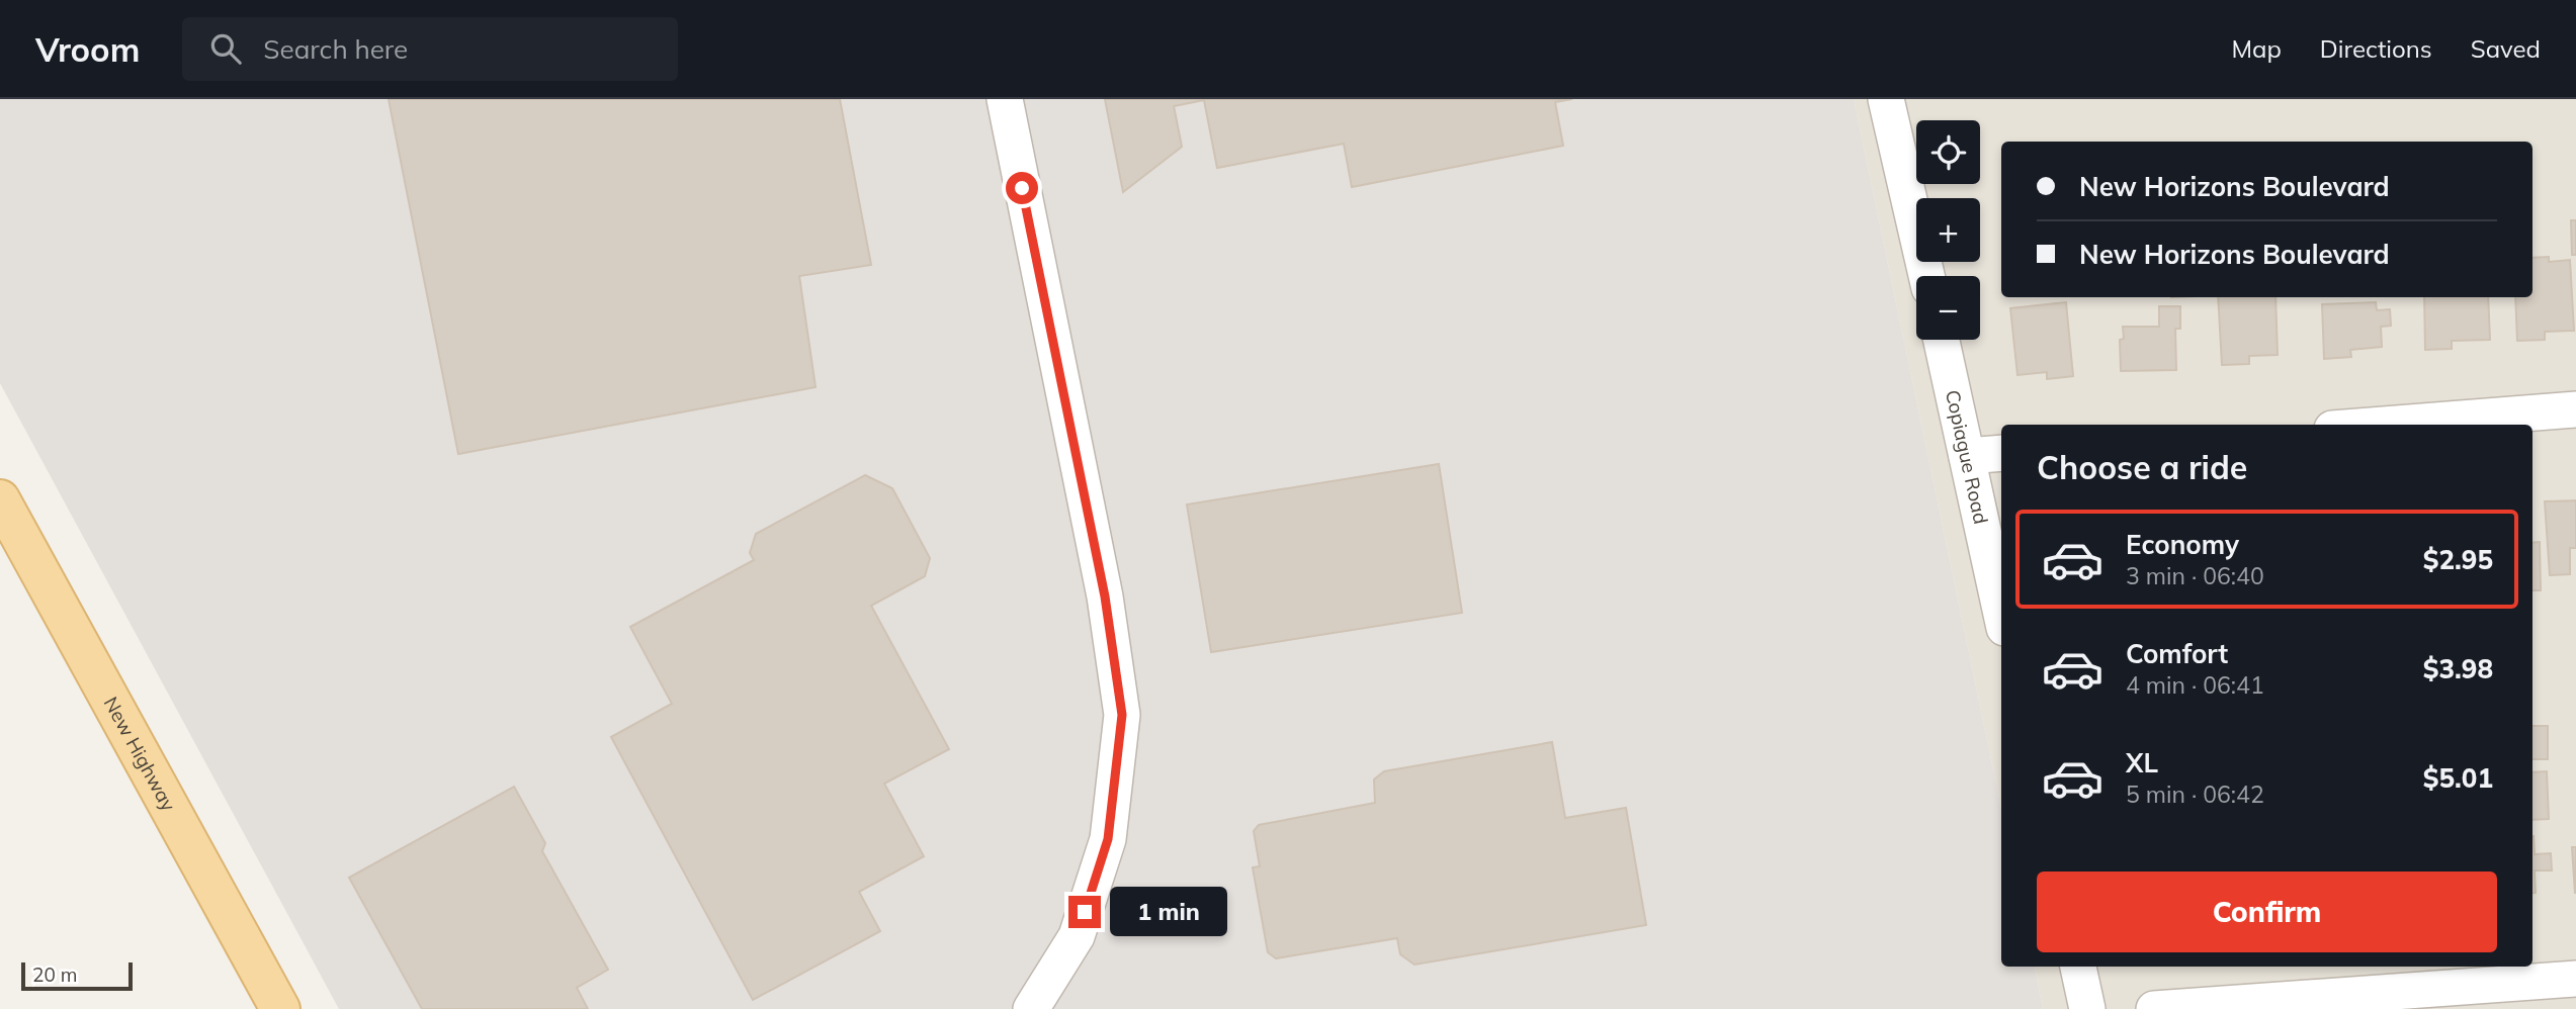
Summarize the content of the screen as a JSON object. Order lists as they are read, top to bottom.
{
  "streets": {
    "main road": ["New Highway"],
    "street": ["Copiague Road"]
  },
  "scale_bar": "20 m",
  "page": {
    "header": "Vroom",
    "search": "Search here",
    "nav": ["Map", "Directions", "Saved"],
    "map_buttons": ["+", "−"],
    "banner": ["New Horizons Boulevard", "New Horizons Boulevard"],
    "heading": "Choose a ride",
    "list": [
      {
        "name": "Economy",
        "note": "3 min · 06:40",
        "value": "$2.95"
      },
      {
        "name": "Comfort",
        "note": "4 min · 06:41",
        "value": "$3.98"
      },
      {
        "name": "XL",
        "note": "5 min · 06:42",
        "value": "$5.01"
      }
    ],
    "buttons": "Confirm",
    "bubble": "1 min",
    "scale": "20 m"
  }
}
